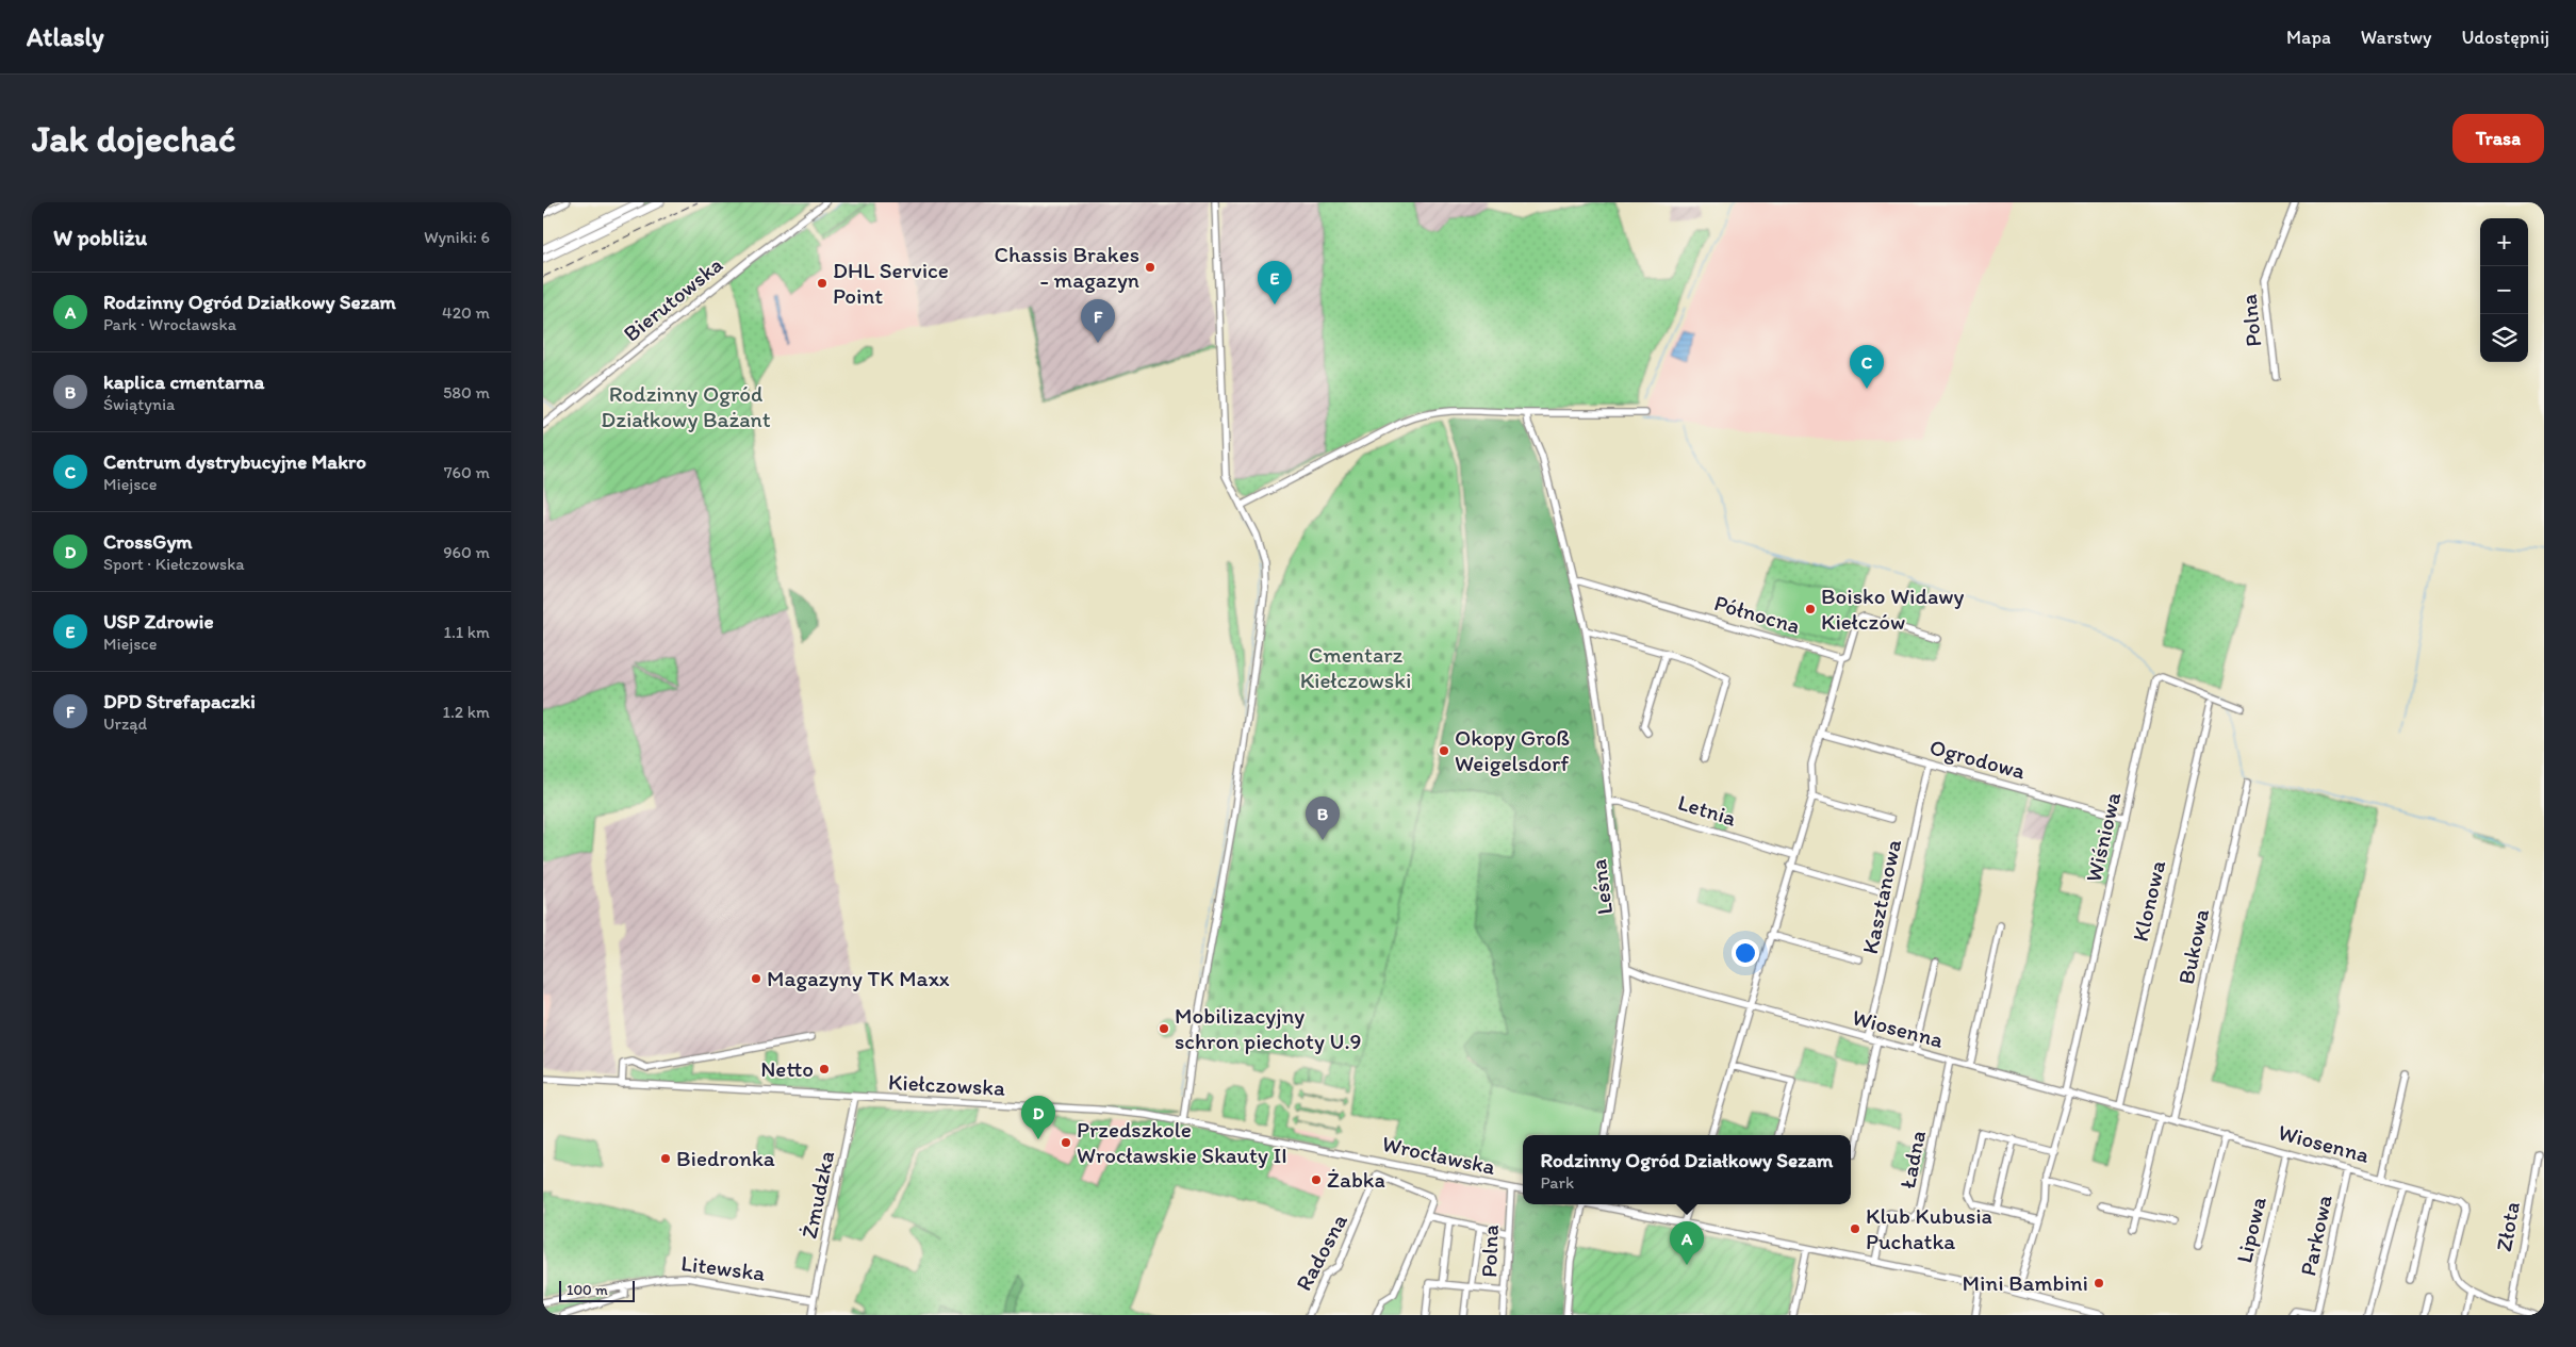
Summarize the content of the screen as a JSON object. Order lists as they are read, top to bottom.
{
  "streets": {
    "street": [
      "Bierutowska",
      "Polna",
      "Północna",
      "Ogrodowa",
      "Letnia",
      "Wiśniowa",
      "Leśna",
      "Kasztanowa",
      "Klonowa",
      "Bukowa",
      "Wiosenna",
      "Kiełczowska",
      "Wrocławska",
      "Ładna",
      "Żmudzka",
      "Złota",
      "Lipowa",
      "Parkowa",
      "Radosna",
      "Litewska"
    ]
  },
  "crossings": [
    ["Polna", "Wrocławska"],
    ["Północna", "Leśna"],
    ["Ogrodowa", "Wiśniowa"],
    ["Ogrodowa", "Kasztanowa"],
    ["Letnia", "Leśna"],
    ["Wiśniowa", "Wiosenna"],
    ["Leśna", "Wiosenna"],
    ["Kasztanowa", "Wiosenna"],
    ["Klonowa", "Wiosenna"],
    ["Bukowa", "Wiosenna"],
    ["Wiosenna", "Ładna"],
    ["Wiosenna", "Lipowa"],
    ["Wiosenna", "Parkowa"],
    ["Kiełczowska", "Wrocławska"],
    ["Kiełczowska", "Żmudzka"],
    ["Żmudzka", "Litewska"]
  ],
  "parks": ["Rodzinny Ogród Działkowy Bażant", "Cmentarz Kiełczowski"],
  "places": [
    "Chassis Brakes - magazyn",
    "DHL Service Point",
    "Boisko Widawy Kiełczów",
    "Okopy Groß Weigelsdorf",
    "Magazyny TK Maxx",
    "Mobilizacyjny schron piechoty U.9",
    "Netto",
    "Przedszkole Wrocławskie Skauty II",
    "Biedronka",
    "Żabka",
    "Klub Kubusia Puchatka",
    "Mini Bambini"
  ],
  "scale_bar": "100 m",
  "page": {
    "header": "Atlasly",
    "nav": ["Mapa", "Warstwy", "Udostępnij"],
    "buttons": "Trasa",
    "title": "Jak dojechać",
    "heading": ["W pobliżu", "Wyniki: 6"],
    "map_buttons": ["+", "−"],
    "pins": [
      "E",
      "F",
      "C",
      "B",
      "D",
      "A"
    ],
    "list": [
      {
        "mark": "A",
        "name": "Rodzinny Ogród Działkowy Sezam",
        "note": "Park · Wrocławska",
        "value": "420 m"
      },
      {
        "mark": "B",
        "name": "kaplica cmentarna",
        "note": "Świątynia",
        "value": "580 m"
      },
      {
        "mark": "C",
        "name": "Centrum dystrybucyjne Makro",
        "note": "Miejsce",
        "value": "760 m"
      },
      {
        "mark": "D",
        "name": "CrossGym",
        "note": "Sport · Kiełczowska",
        "value": "960 m"
      },
      {
        "mark": "E",
        "name": "USP Zdrowie",
        "note": "Miejsce",
        "value": "1.1 km"
      },
      {
        "mark": "F",
        "name": "DPD Strefapaczki",
        "note": "Urząd",
        "value": "1.2 km"
      }
    ],
    "popup": ["Rodzinny Ogród Działkowy Sezam", "Park"],
    "scale": "100 m"
  }
}
